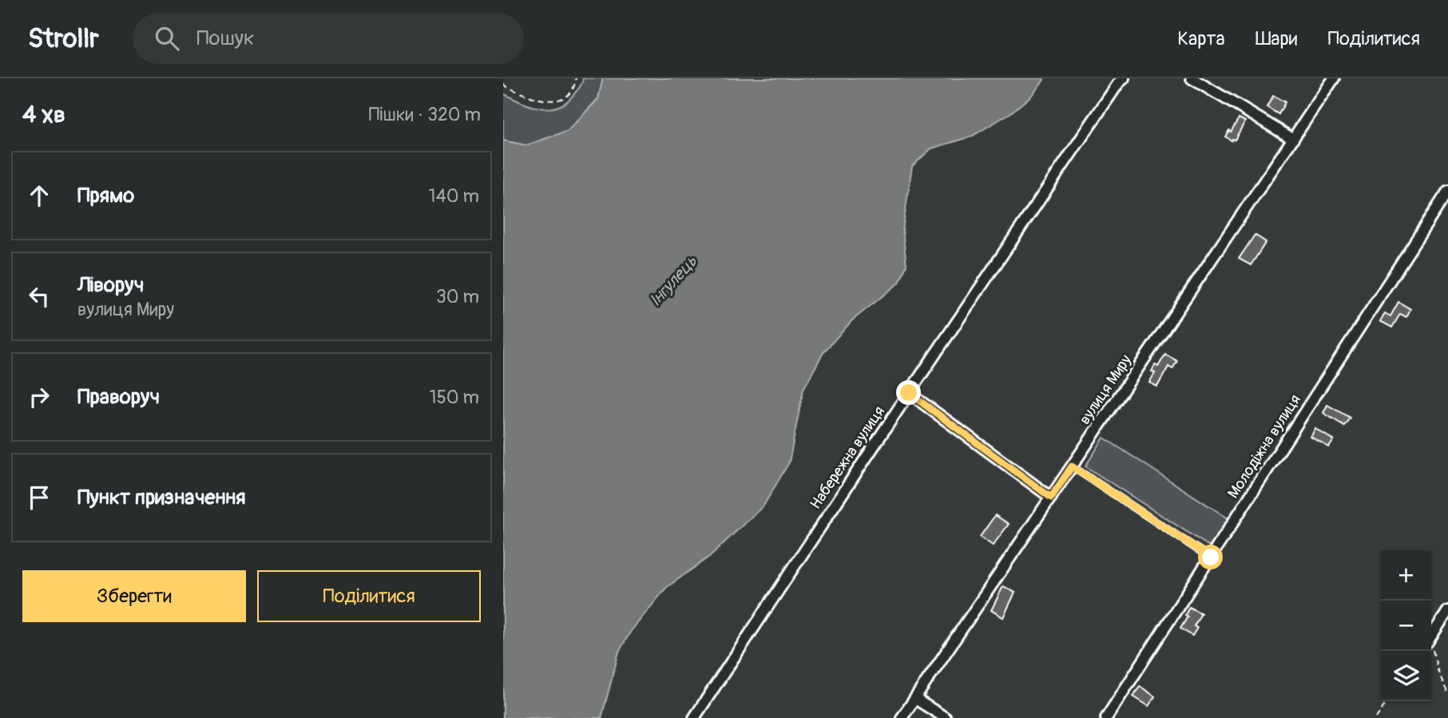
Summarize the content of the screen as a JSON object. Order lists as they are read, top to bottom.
{
  "streets": {
    "street": ["вулиця Миру", "Молодіжна вулиця", "Набережна вулиця"]
  },
  "water": ["Інгулець"],
  "page": {
    "header": "Strollr",
    "search": "Пошук",
    "nav": ["Карта", "Шари", "Поділитися"],
    "heading": ["4 хв", "Пішки · 320 m"],
    "list": [
      ["Прямо", "140 m"],
      ["Ліворуч", "вулиця Миру", "30 m"],
      ["Праворуч", "150 m"],
      "Пункт призначення"
    ],
    "map_buttons": ["+", "−"],
    "buttons": ["Зберегти", "Поділитися"]
  }
}
